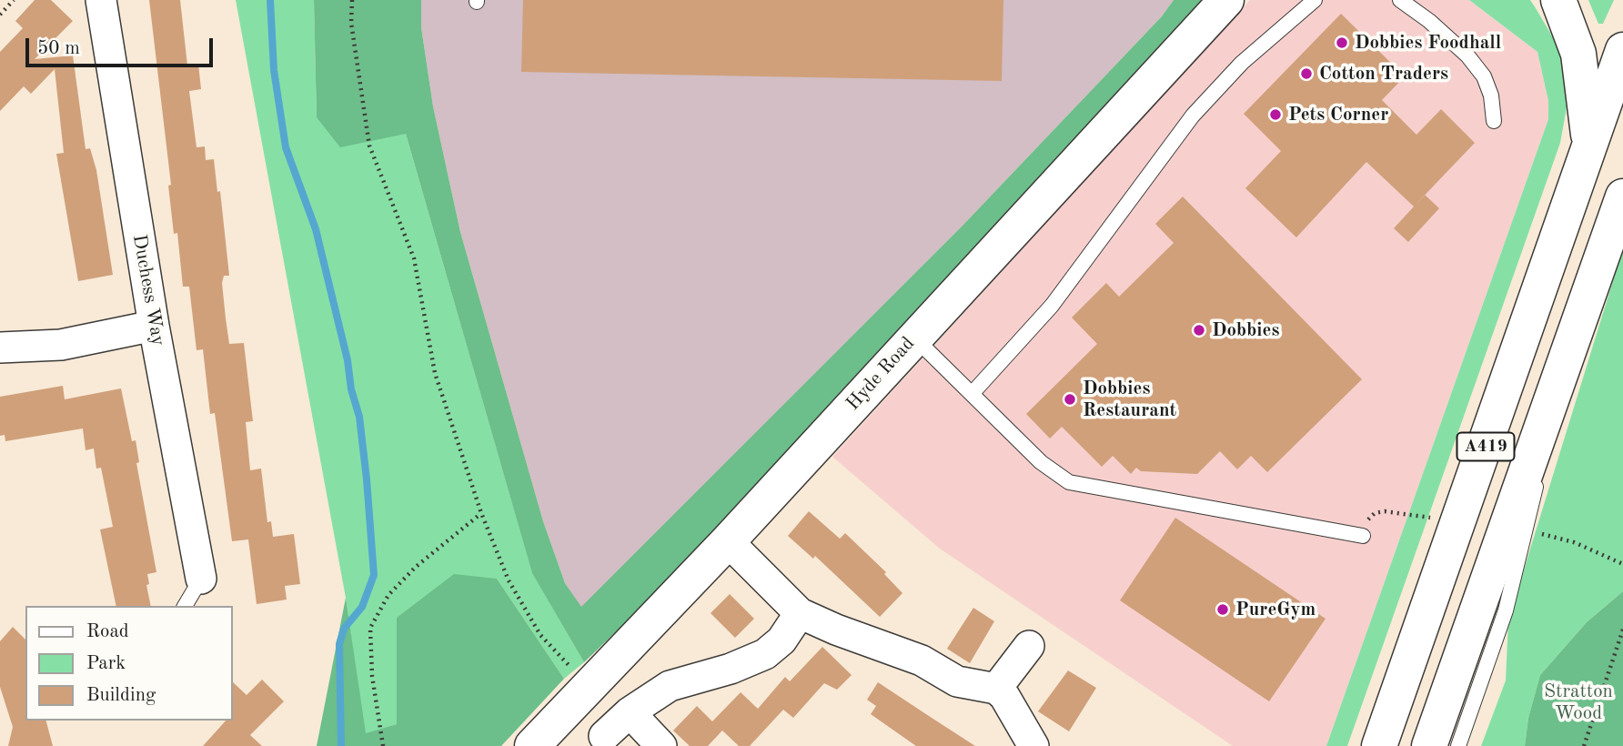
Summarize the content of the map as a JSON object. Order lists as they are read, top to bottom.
{
  "streets": {
    "main road": ["Hyde Road", "A419"],
    "street": ["Duchess Way"]
  },
  "parks": ["Stratton Wood"],
  "places": [
    "Dobbies Foodhall",
    "Cotton Traders",
    "Pets Corner",
    "Dobbies",
    "Dobbies Restaurant",
    "PureGym"
  ],
  "legend": ["Road", "Park", "Building"],
  "scale_bar": "50 m"
}
